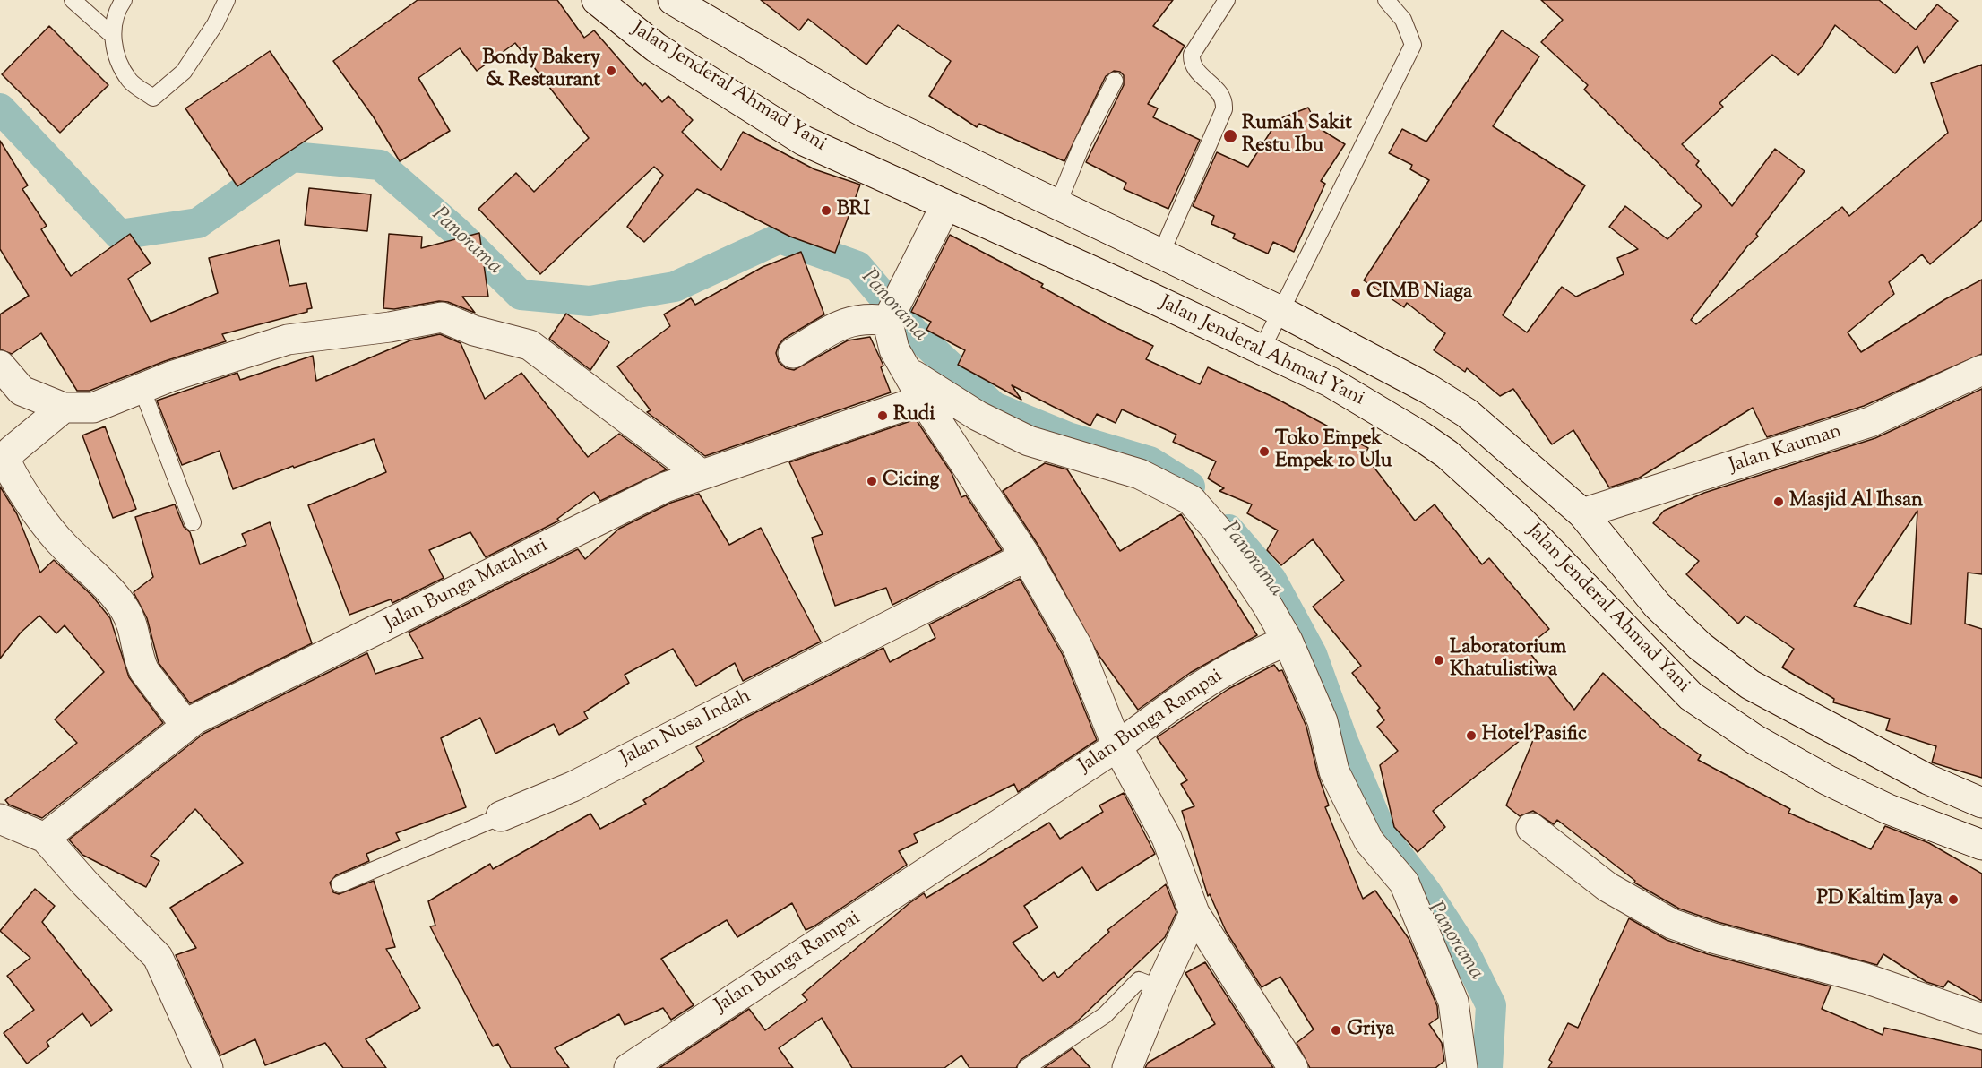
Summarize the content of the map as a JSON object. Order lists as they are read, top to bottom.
{
  "streets": {
    "street": [
      "Jalan Jenderal Ahmad Yani",
      "Jalan Kauman",
      "Jalan Bunga Matahari",
      "Jalan Bunga Rampai",
      "Jalan Nusa Indah"
    ]
  },
  "crossings": [
    ["Jalan Jenderal Ahmad Yani", "Jalan Kauman"]
  ],
  "water": ["Panorama"],
  "places": [
    "Bondy Bakery & Restaurant",
    "Rumah Sakit Restu Ibu",
    "BRI",
    "CIMB Niaga",
    "Rudi",
    "Toko Empek Empek 10 Ulu",
    "Cicing",
    "Masjid Al Ihsan",
    "Laboratorium Khatulistiwa",
    "Hotel Pasific",
    "PD Kaltim Jaya",
    "Griya"
  ]
}
